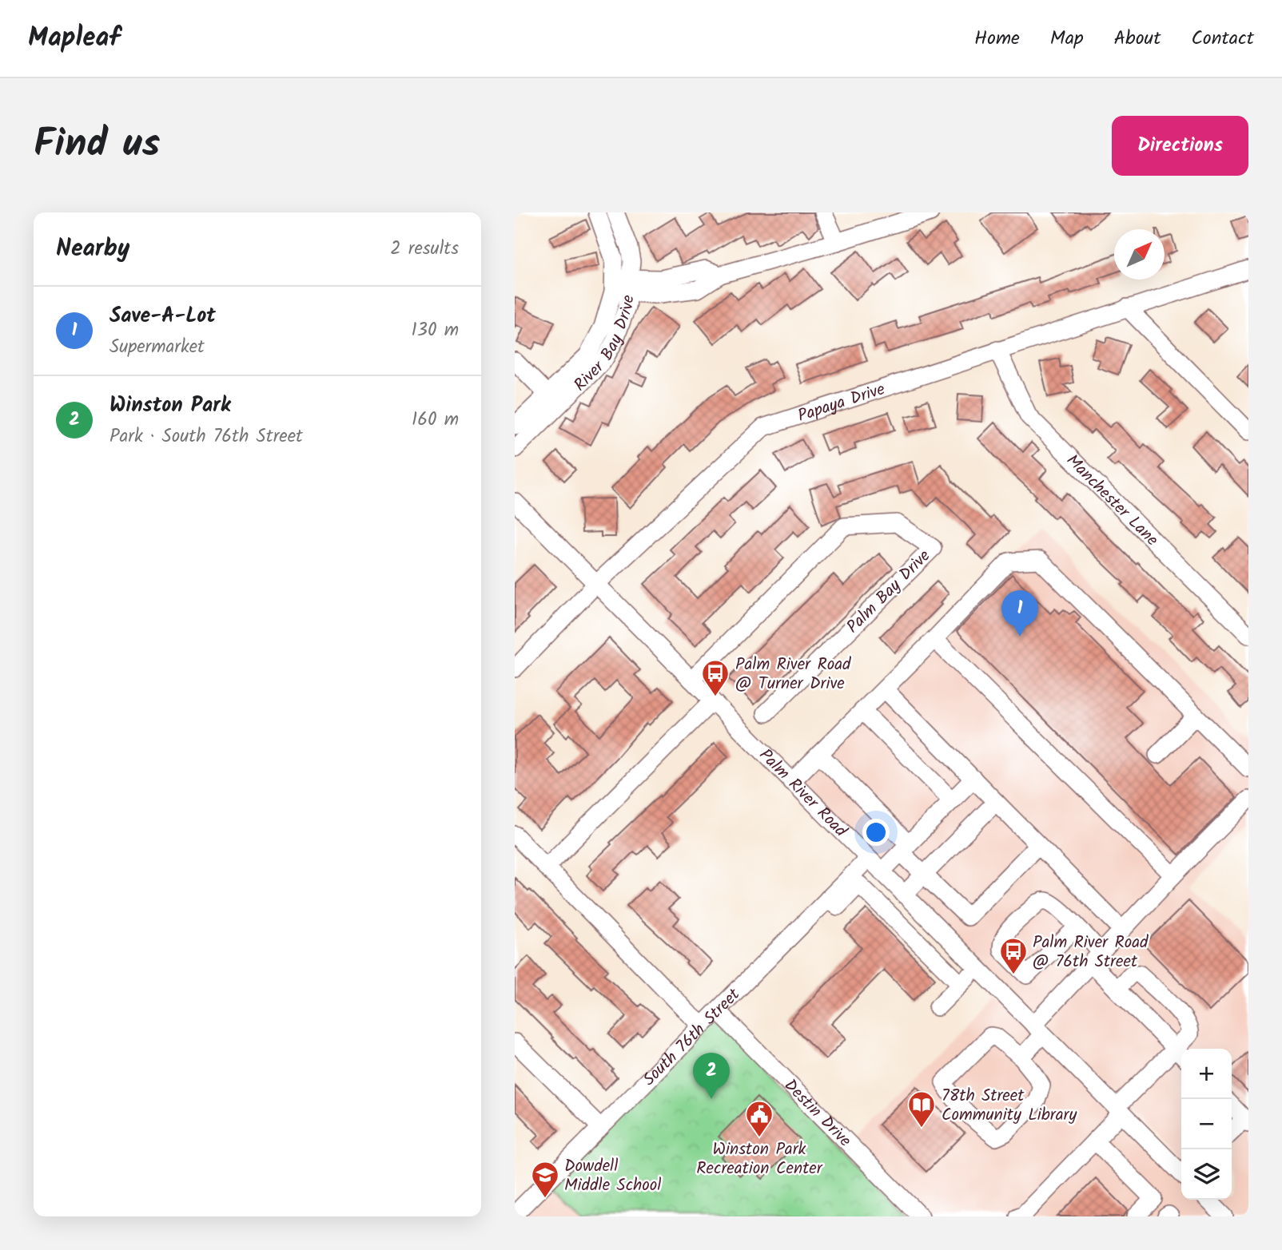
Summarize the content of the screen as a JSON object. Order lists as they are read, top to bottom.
{
  "streets": {
    "street": [
      "River Bay Drive",
      "Papaya Drive",
      "Manchester Lane",
      "Palm Bay Drive",
      "Palm River Road",
      "South 76th Street",
      "Destin Drive"
    ]
  },
  "crossings": [
    ["Papaya Drive", "Manchester Lane"],
    ["Papaya Drive", "Palm River Road"],
    ["Palm Bay Drive", "Palm River Road"],
    ["Palm River Road", "South 76th Street"],
    ["South 76th Street", "Destin Drive"]
  ],
  "places": {
    "bus stop": ["Palm River Road @ Turner Drive", "Palm River Road @ 76th Street"],
    "library": ["78th Street Community Library"],
    "public building": ["Winston Park Recreation Center"],
    "school or university": ["Dowdell Middle School"]
  },
  "north": "top right",
  "page": {
    "header": "Mapleaf",
    "nav": [
      "Home",
      "Map",
      "About",
      "Contact"
    ],
    "title": "Find us",
    "buttons": "Directions",
    "heading": ["Nearby", "2 results"],
    "list": [
      {
        "mark": "1",
        "name": "Save-A-Lot",
        "note": "Supermarket",
        "value": "130 m"
      },
      {
        "mark": "2",
        "name": "Winston Park",
        "note": "Park · South 76th Street",
        "value": "160 m"
      }
    ],
    "pins": ["1", "2"],
    "map_buttons": ["+", "−"]
  }
}
